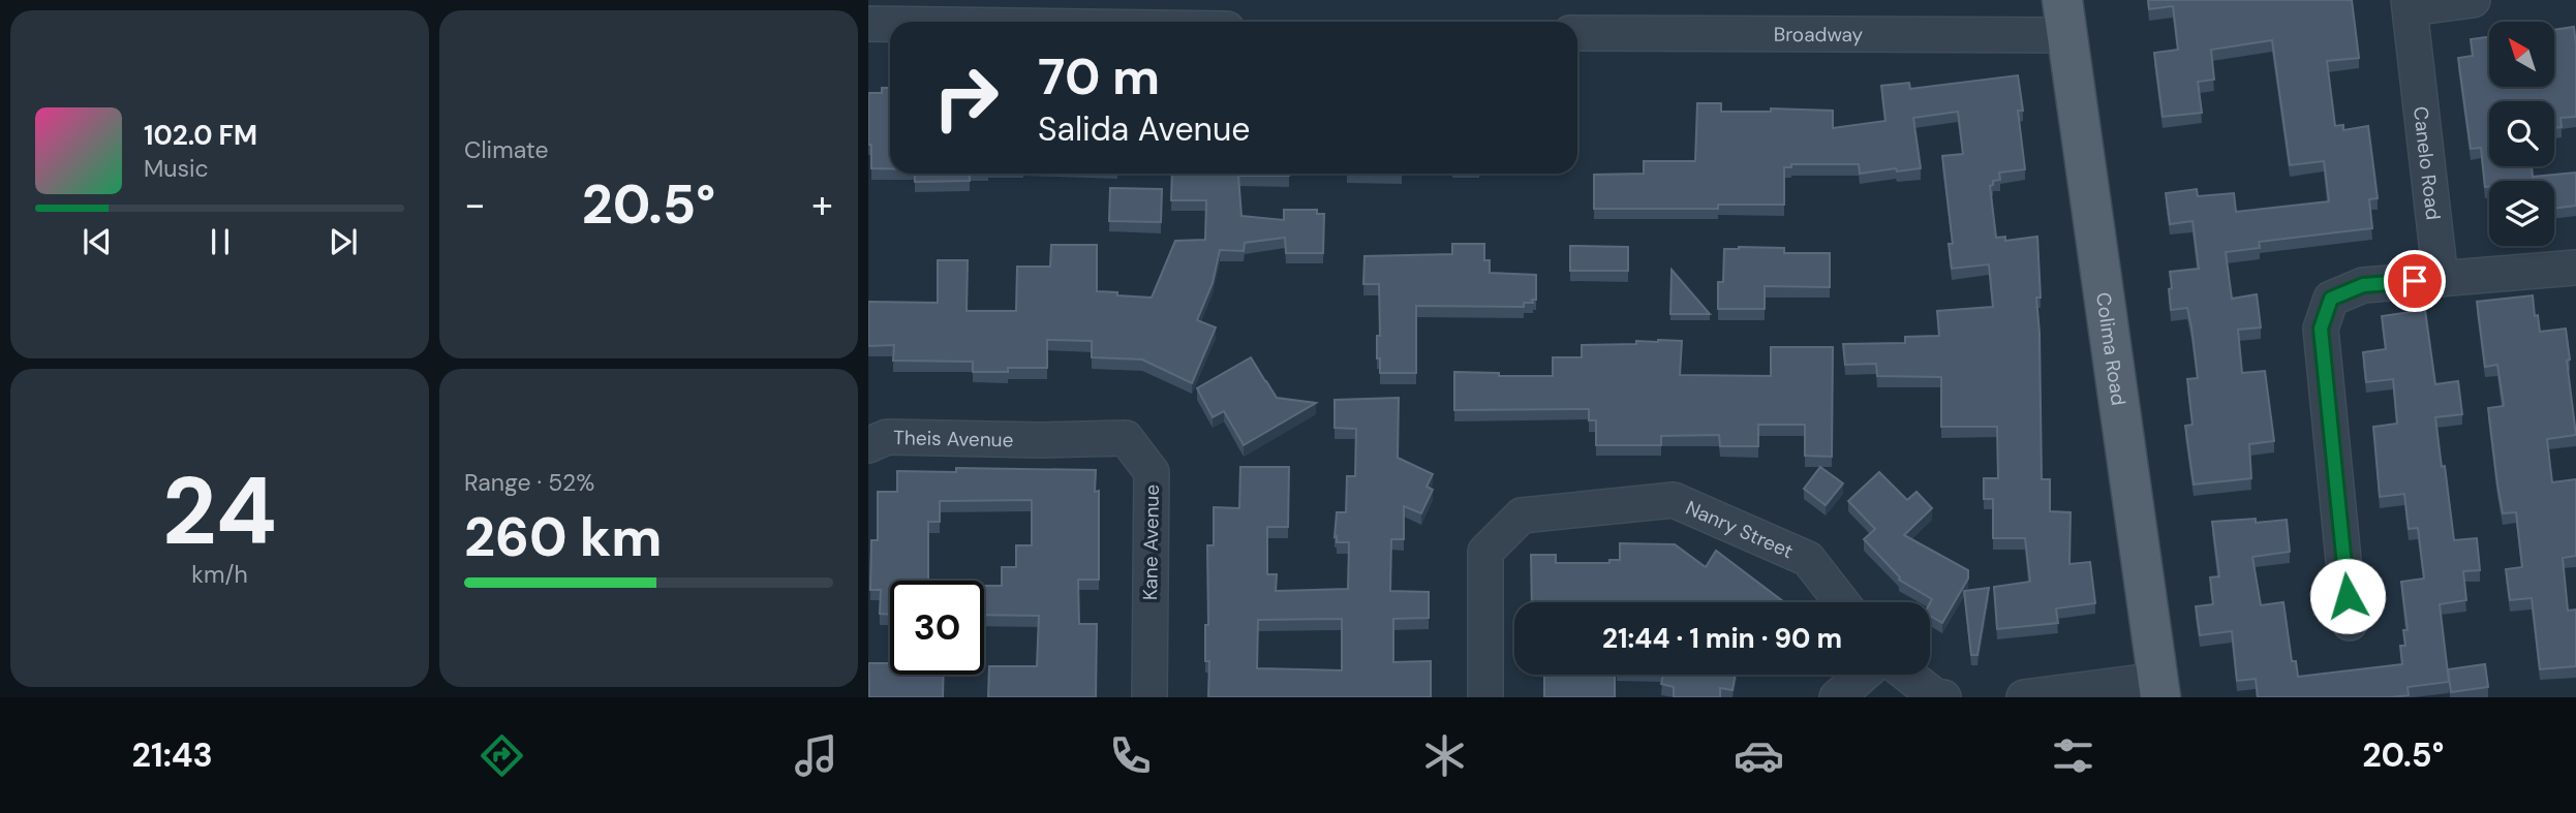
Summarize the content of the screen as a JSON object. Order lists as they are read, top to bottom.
{
  "streets": {
    "main road": ["Colima Road"],
    "street": [
      "Broadway",
      "Canelo Road",
      "Theis Avenue",
      "Nanry Street",
      "Kane Avenue"
    ]
  },
  "crossings": [
    ["Broadway", "Colima Road"],
    ["Theis Avenue", "Kane Avenue"]
  ],
  "north": "top left",
  "page": {
    "tile": [
      "Climate",
      ["24", "km/h"],
      ["Range · 52%", "260 km"]
    ],
    "turn": ["70 m", "Salida Avenue"],
    "song": ["102.0 FM", "Music"],
    "heat": ["−", "20.5°", "+"],
    "limit": "30",
    "trip": "21:44 · 1 min · 90 m",
    "tabs": ["21:43", "20.5°"]
  }
}
